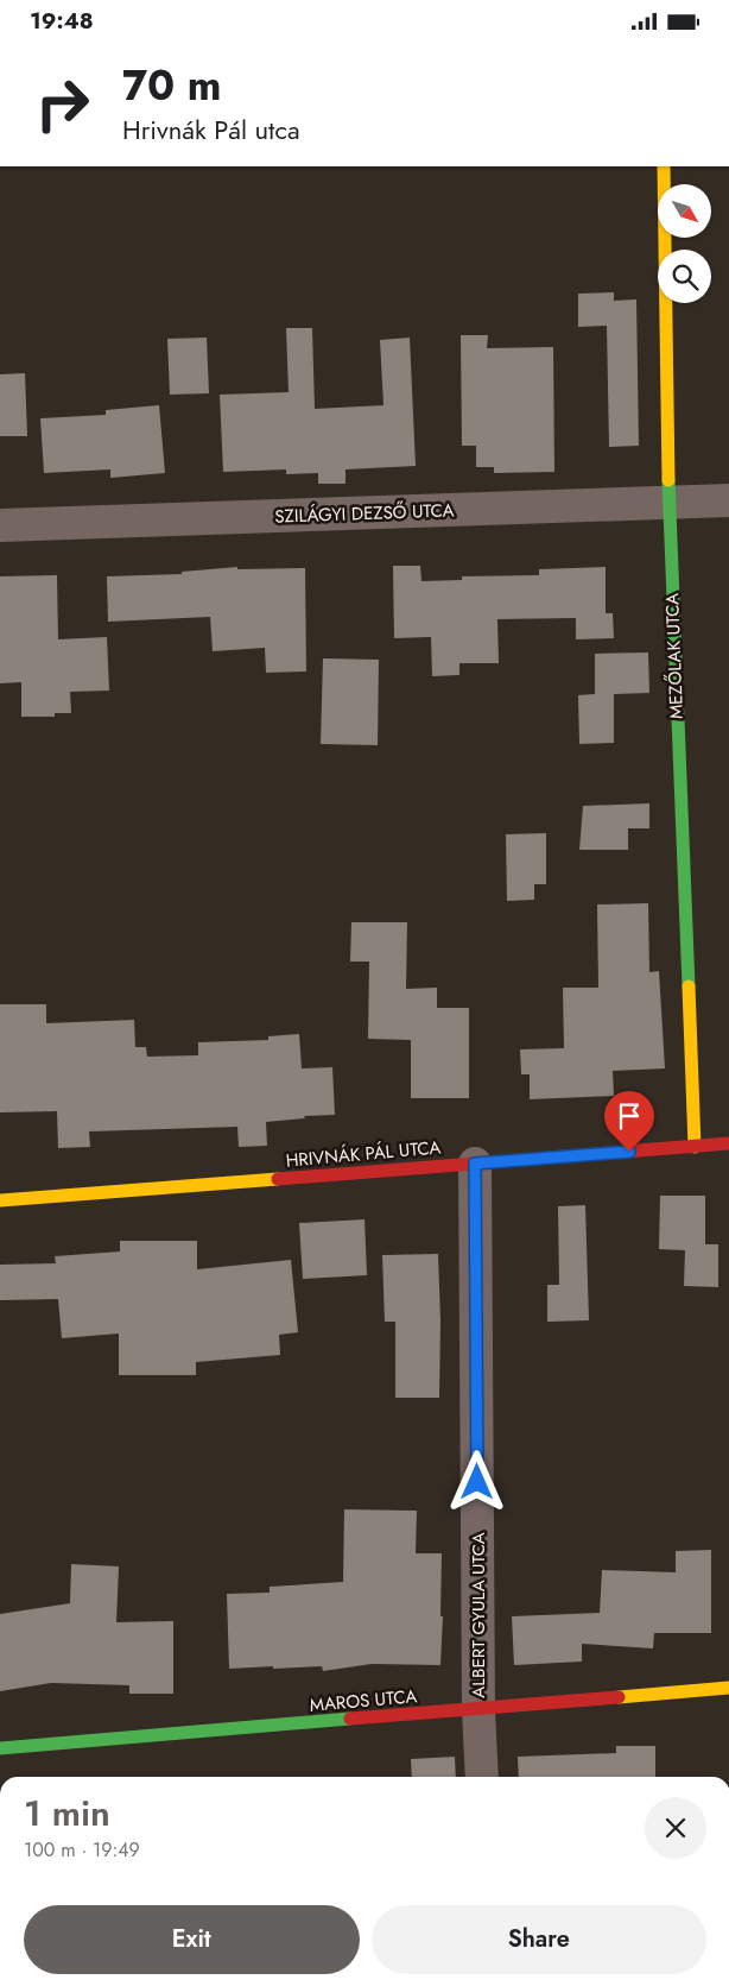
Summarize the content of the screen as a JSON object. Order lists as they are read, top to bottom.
{
  "streets": {
    "street": [
      "SZILÁGYI DEZSŐ UTCA",
      "MEZŐLAK UTCA",
      "HRIVNÁK PÁL UTCA",
      "ALBERT GYULA UTCA",
      "MAROS UTCA"
    ]
  },
  "crossings": [
    ["SZILÁGYI DEZSŐ UTCA", "MEZŐLAK UTCA"],
    ["MEZŐLAK UTCA", "HRIVNÁK PÁL UTCA"],
    ["HRIVNÁK PÁL UTCA", "ALBERT GYULA UTCA"],
    ["ALBERT GYULA UTCA", "MAROS UTCA"]
  ],
  "north": "bottom right",
  "page": {
    "status": "19:48",
    "turn": ["70 m", "Hrivnák Pál utca"],
    "heading": ["1 min", "100 m · 19:49"],
    "buttons": ["Exit", "Share"]
  }
}
